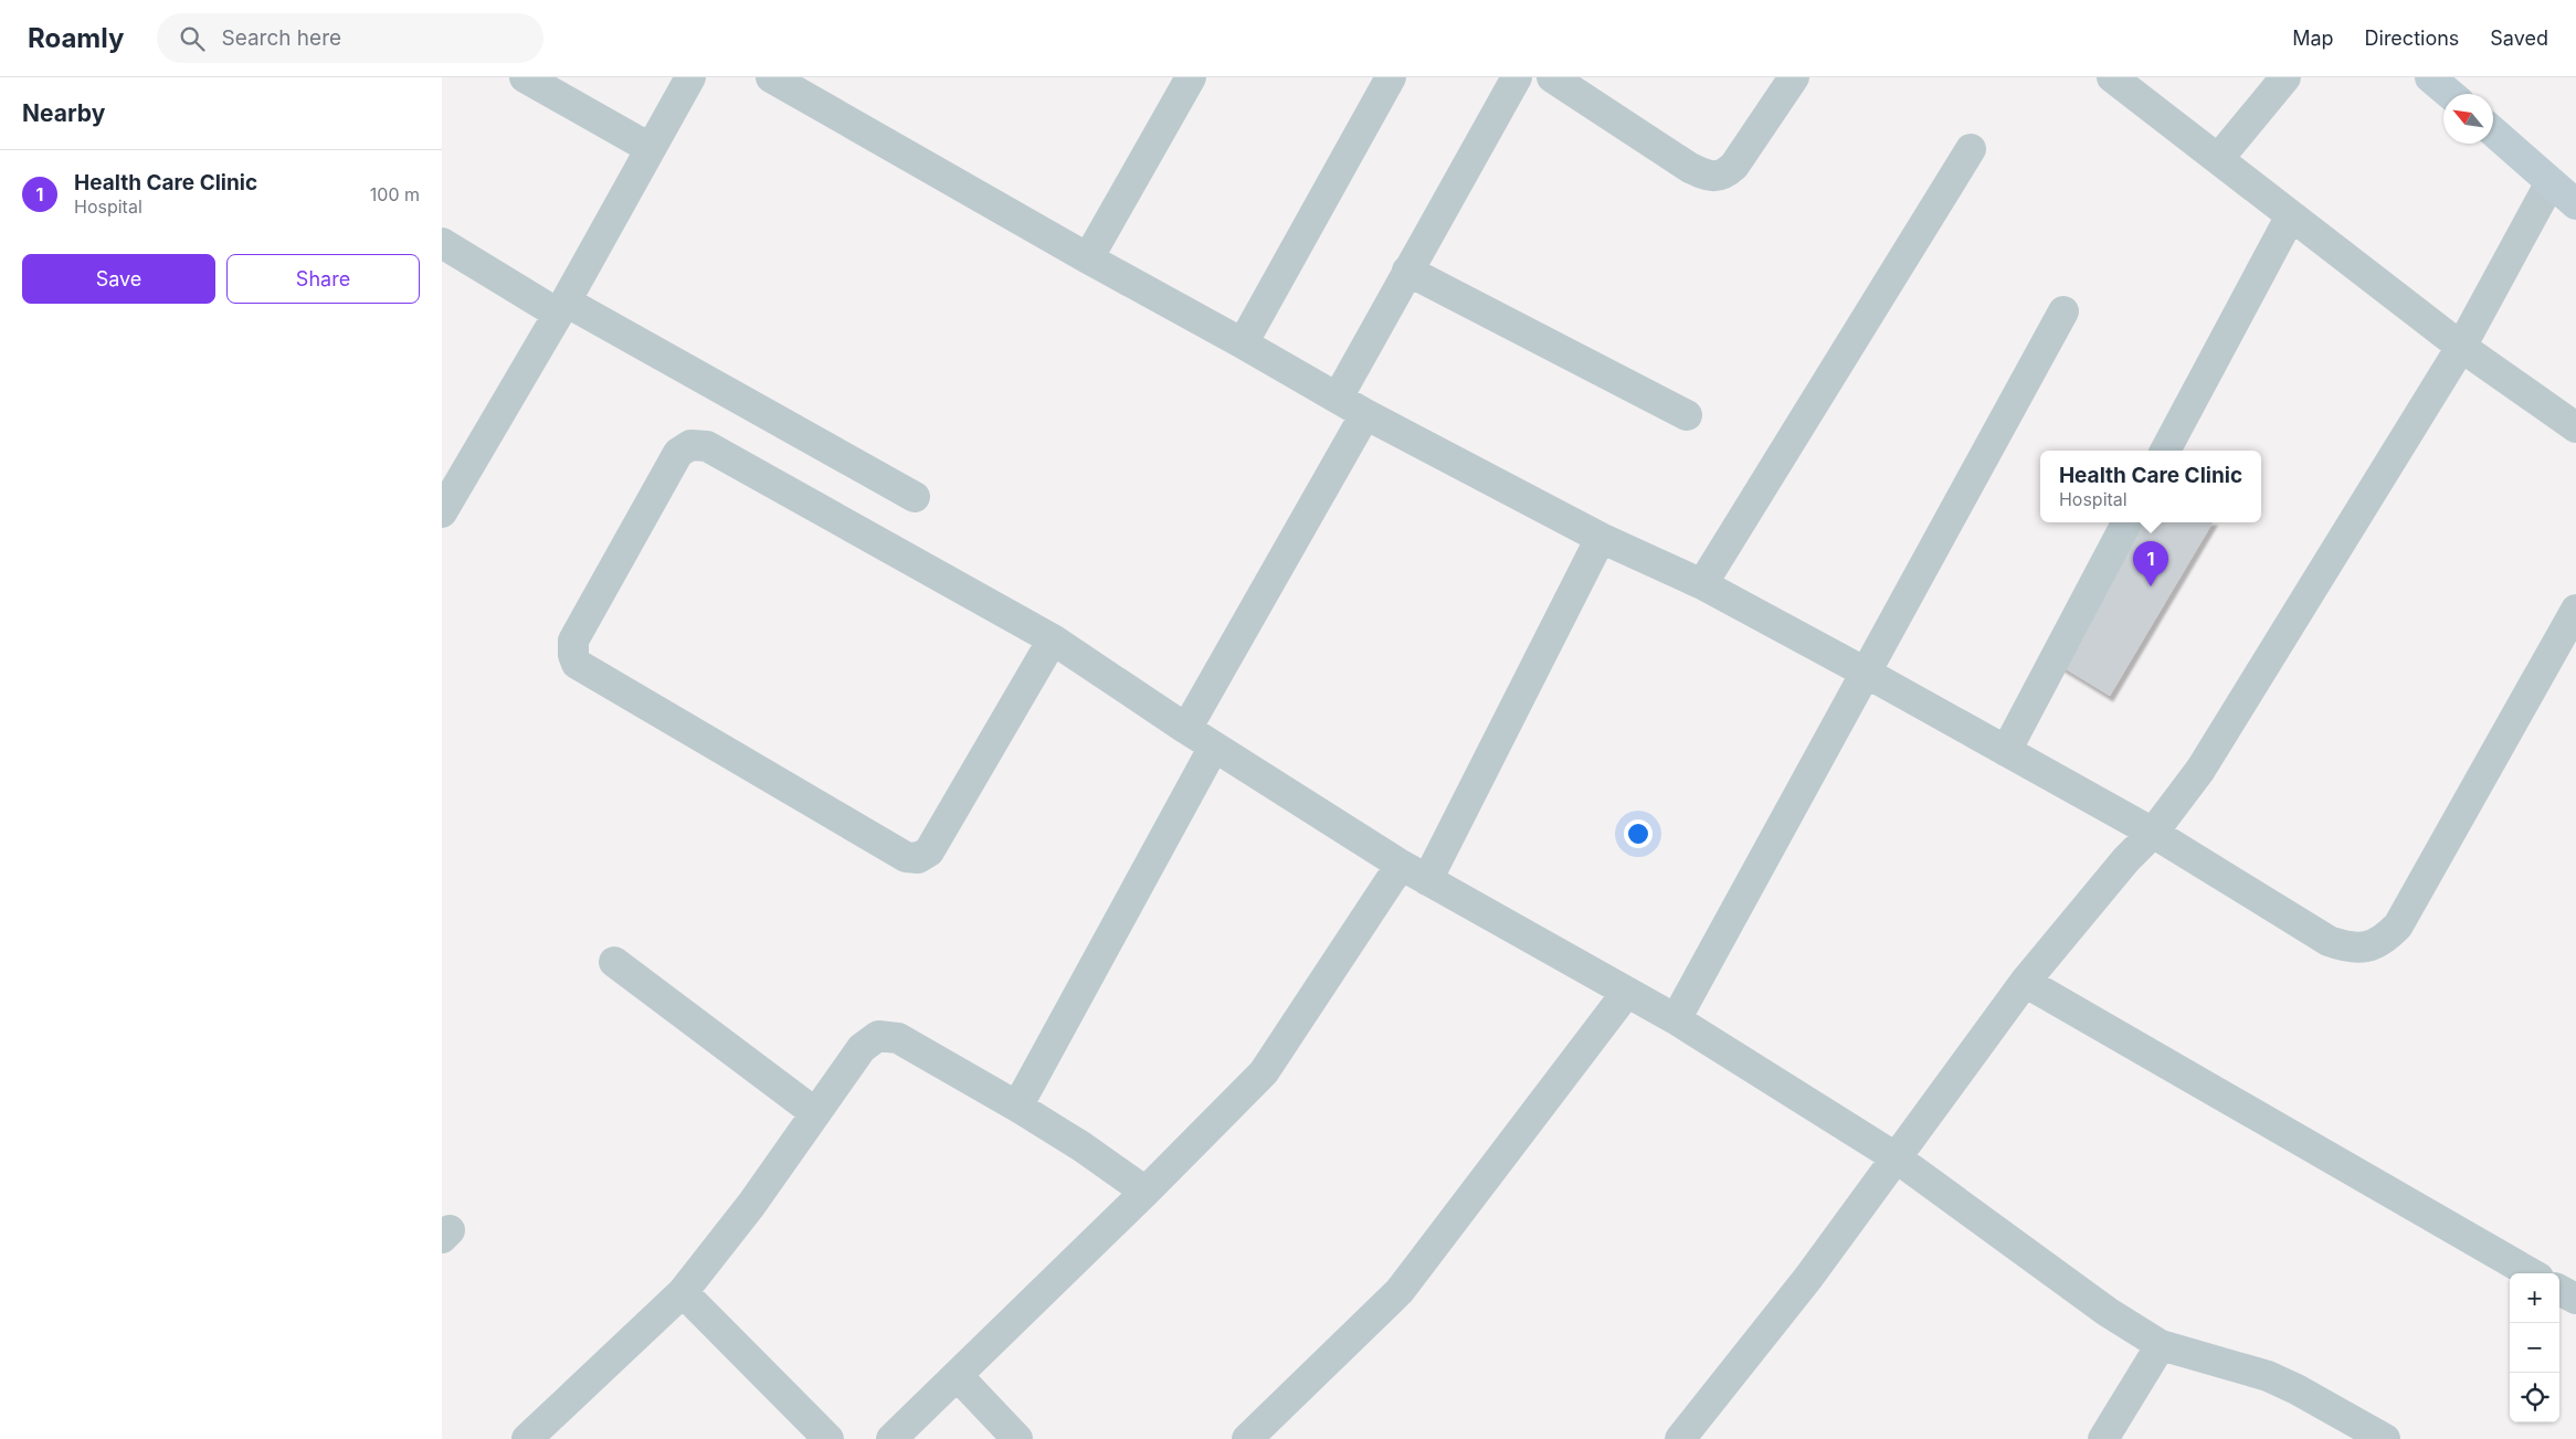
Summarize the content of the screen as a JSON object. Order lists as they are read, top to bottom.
{
  "north": "top left",
  "page": {
    "header": "Roamly",
    "search": "Search here",
    "nav": ["Map", "Directions", "Saved"],
    "heading": "Nearby",
    "list": [
      {
        "mark": "1",
        "name": "Health Care Clinic",
        "note": "Hospital",
        "value": "100 m"
      }
    ],
    "buttons": ["Save", "Share"],
    "popup": ["Health Care Clinic", "Hospital"],
    "pins": "1",
    "map_buttons": ["+", "−"]
  }
}
